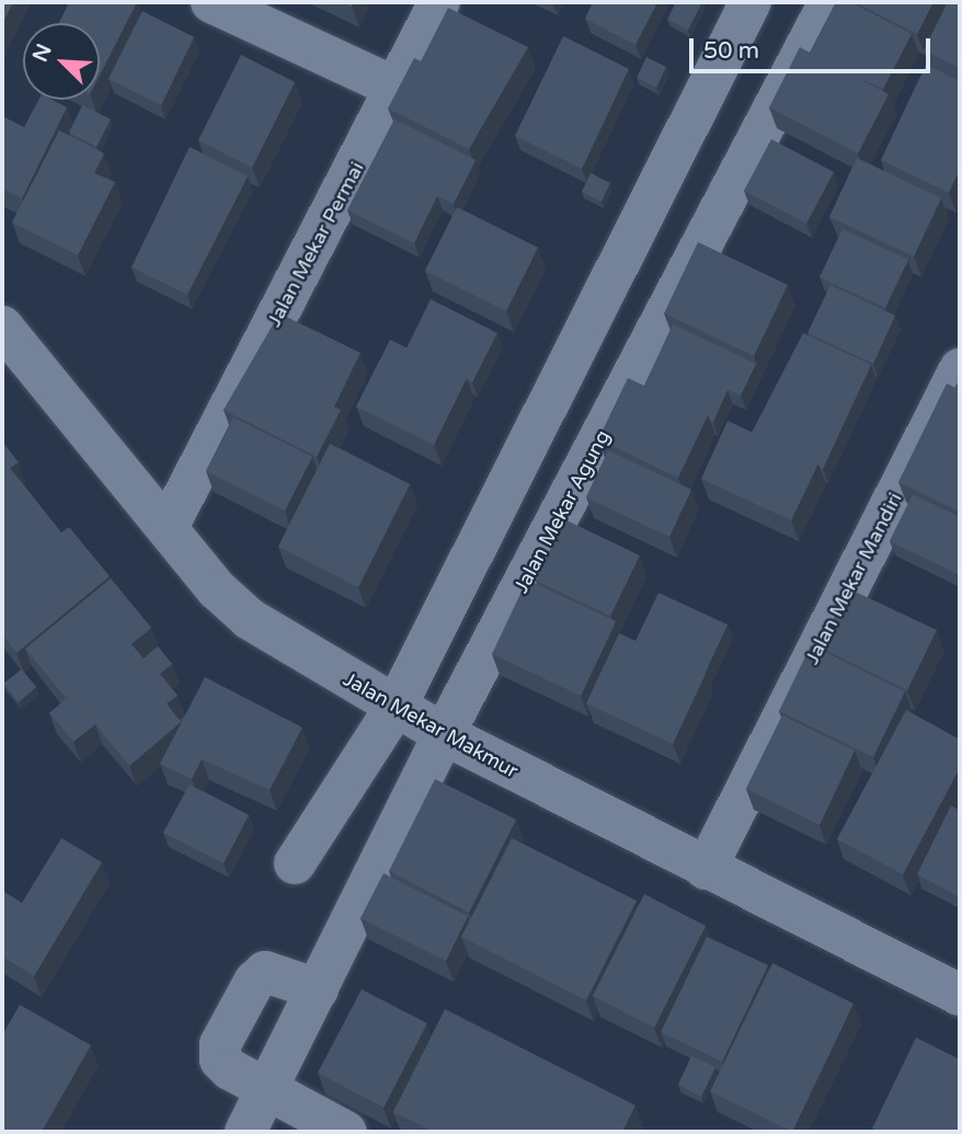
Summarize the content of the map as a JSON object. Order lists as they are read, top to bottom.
{
  "streets": {
    "street": [
      "Jalan Mekar Permai",
      "Jalan Mekar Agung",
      "Jalan Mekar Mandiri",
      "Jalan Mekar Makmur"
    ]
  },
  "crossings": [
    ["Jalan Mekar Permai", "Jalan Mekar Makmur"],
    ["Jalan Mekar Agung", "Jalan Mekar Makmur"],
    ["Jalan Mekar Mandiri", "Jalan Mekar Makmur"]
  ],
  "scale_bar": "50 m",
  "north": "top left"
}
